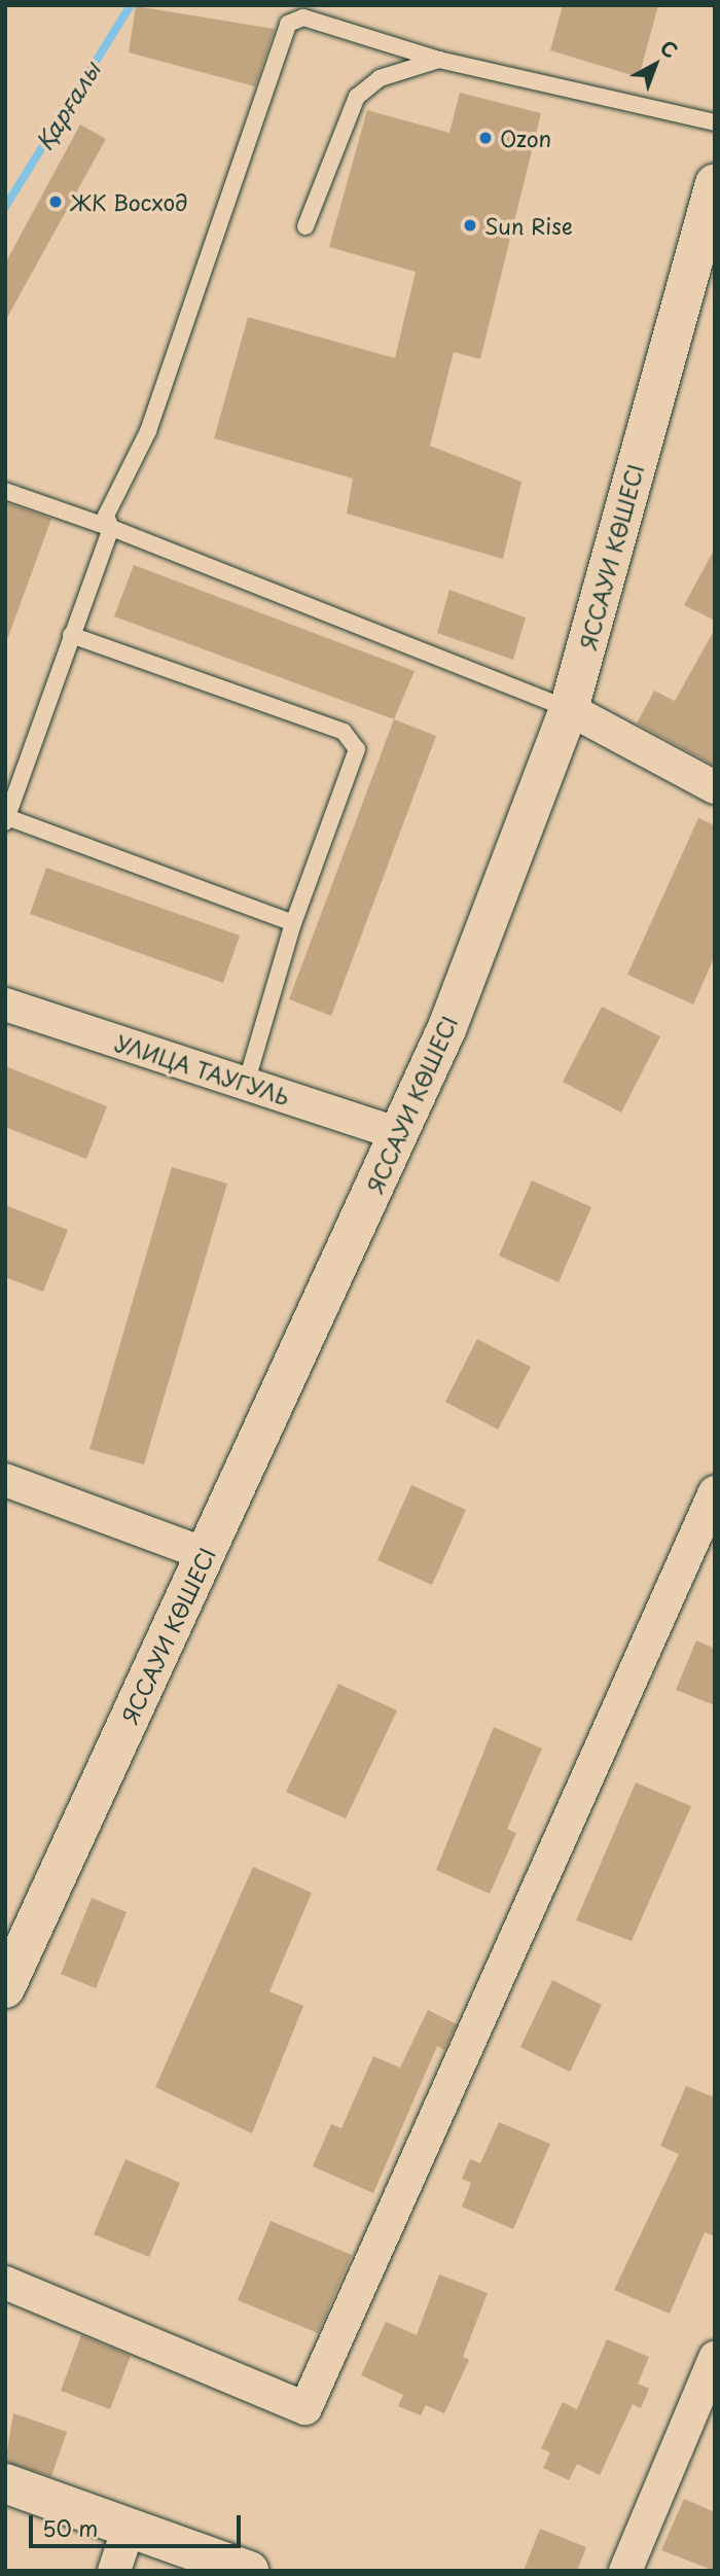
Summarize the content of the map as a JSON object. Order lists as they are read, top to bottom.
{
  "streets": {
    "main road": ["ЯССАУИ КӨШЕСІ"],
    "street": ["УЛИЦА ТАУГУЛЬ"]
  },
  "crossings": [
    ["ЯССАУИ КӨШЕСІ", "УЛИЦА ТАУГУЛЬ"]
  ],
  "water": ["Қарғалы"],
  "places": ["Ozon", "ЖК Восход", "Sun Rise"],
  "scale_bar": "50 m",
  "north": "top right"
}
